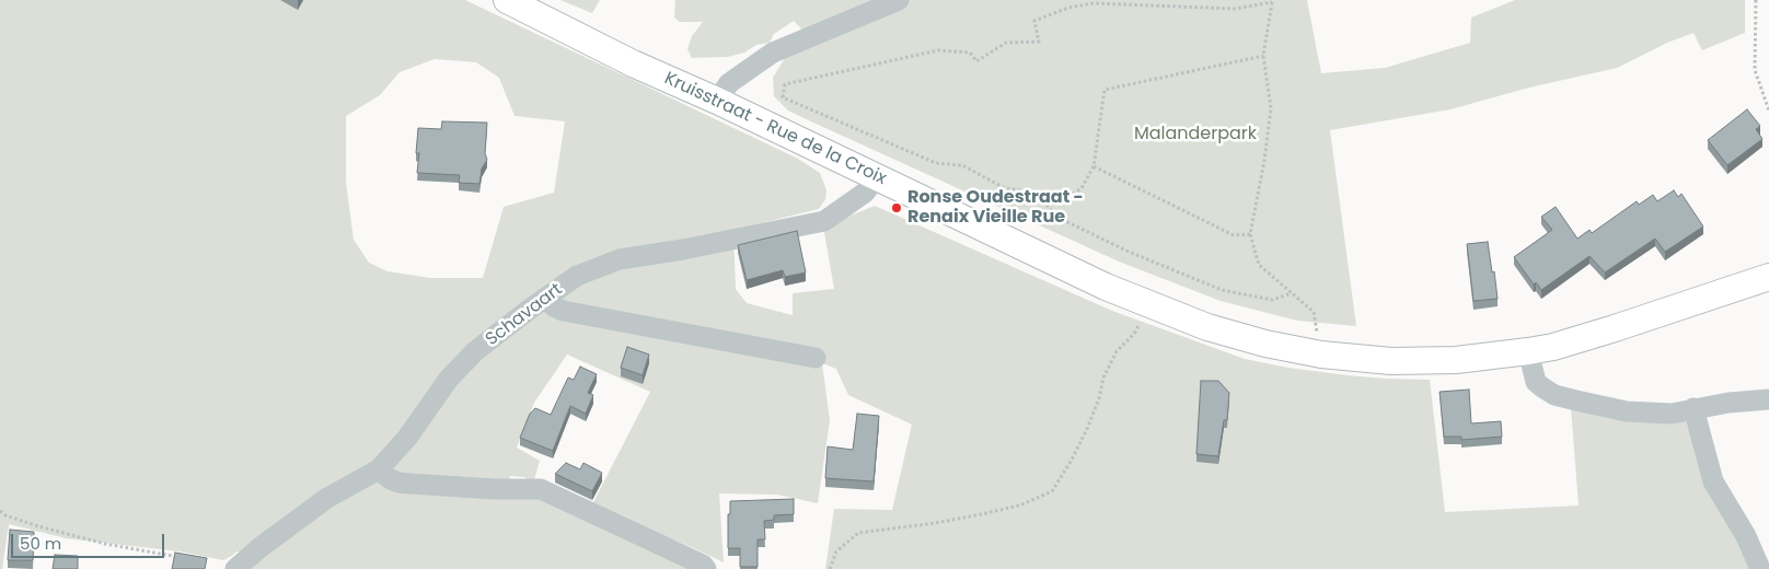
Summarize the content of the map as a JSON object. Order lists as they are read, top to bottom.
{
  "streets": {
    "main road": ["Kruisstraat - Rue de la Croix"],
    "street": ["Schavaart"]
  },
  "crossings": [
    ["Kruisstraat - Rue de la Croix", "Schavaart"]
  ],
  "parks": ["Malanderpark"],
  "places": ["Ronse Oudestraat - Renaix Vieille Rue"],
  "scale_bar": "50 m"
}
